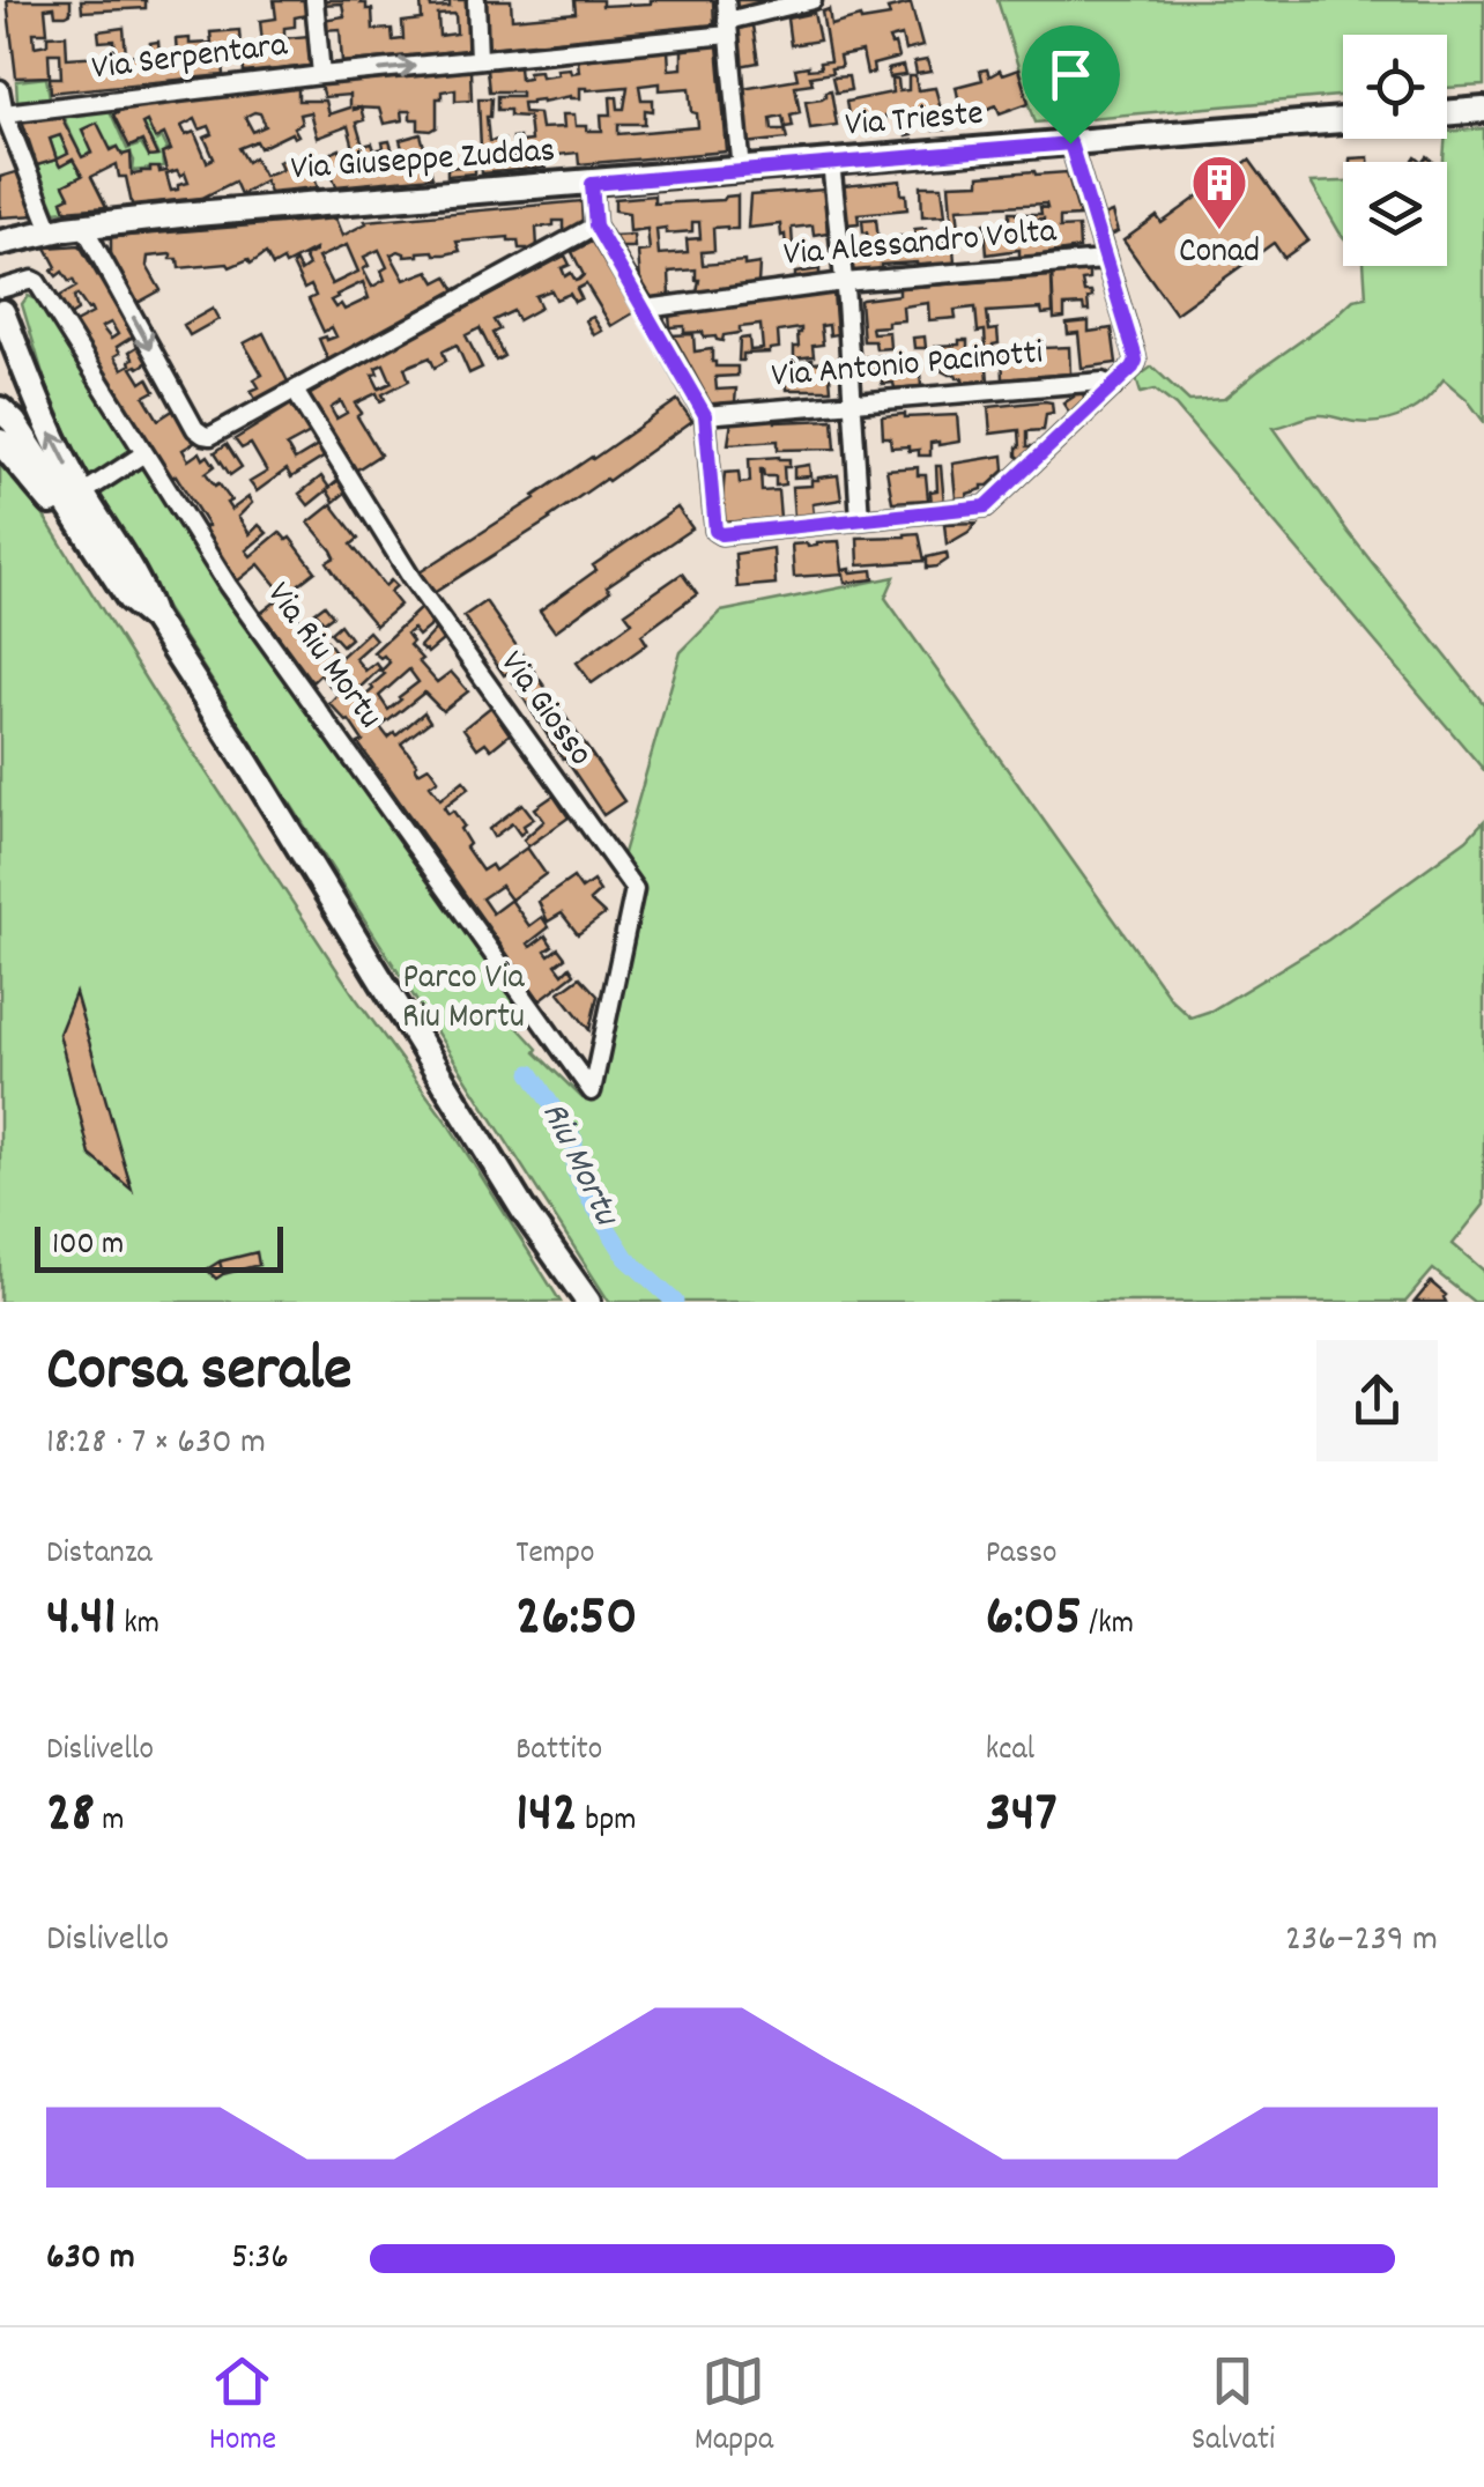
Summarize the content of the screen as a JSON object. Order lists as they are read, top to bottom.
{
  "streets": {
    "street": [
      "Via Serpentara",
      "Via Trieste",
      "Via Giuseppe Zuddas",
      "Via Alessandro Volta",
      "Via Antonio Pacinotti",
      "Via Riu Mortu",
      "Via Giosso"
    ]
  },
  "crossings": [
    ["Via Trieste", "Via Giuseppe Zuddas"],
    ["Via Riu Mortu", "Via Giosso"]
  ],
  "water": ["Riu Mortu"],
  "parks": ["Parco Via Riu Mortu"],
  "places": {
    "building": ["Conad"]
  },
  "scale_bar": "100 m",
  "page": {
    "scale": "100 m",
    "heading": ["Corsa serale", "18:28 · 7 × 630 m"],
    "stats": [
      ["Distanza", "4.41 km"],
      ["Tempo", "26:50"],
      ["Passo", "6:05 /km"],
      ["Dislivello", "28 m"],
      ["Battito", "142 bpm"],
      ["kcal", "347"]
    ],
    "chart": ["Dislivello", "236–239 m"],
    "list": [
      {
        "name": "630 m",
        "note": "5:36"
      }
    ],
    "tabs": ["Home", "Mappa", "Salvati"]
  }
}
